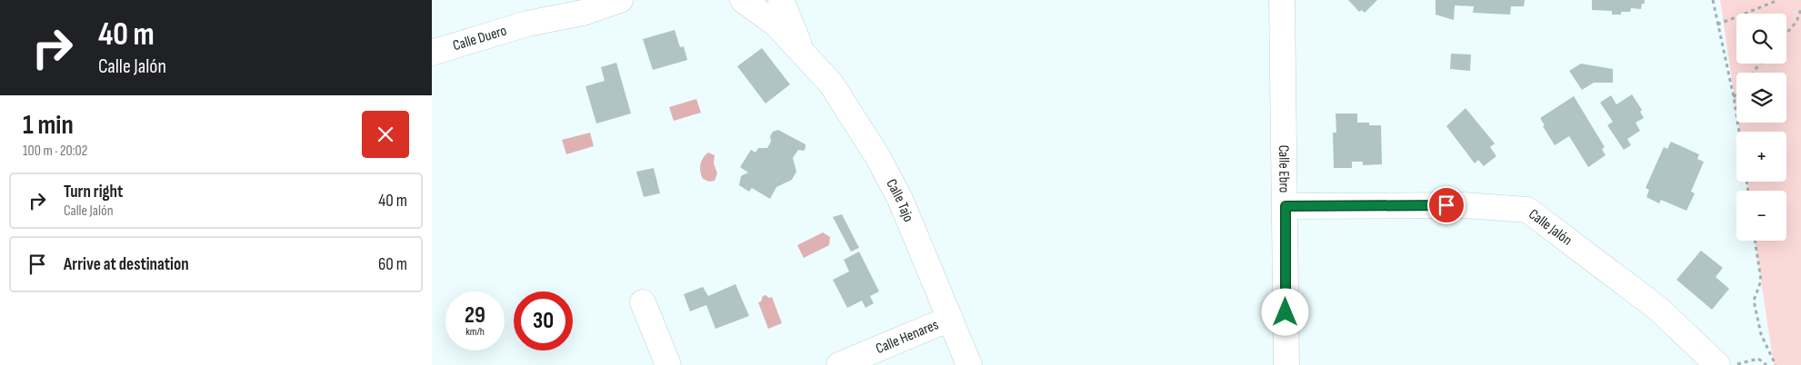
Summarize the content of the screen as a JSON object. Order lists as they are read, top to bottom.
{
  "streets": {
    "street": [
      "Calle Duero",
      "Calle Ebro",
      "Calle Tajo",
      "Calle Jalón",
      "Calle Henares"
    ]
  },
  "crossings": [
    ["Calle Ebro", "Calle Jalón"],
    ["Calle Tajo", "Calle Henares"]
  ],
  "page": {
    "turn": ["40 m", "Calle Jalón"],
    "map_buttons": ["+", "−"],
    "heading": ["1 min", "100 m · 20:02"],
    "list": [
      {
        "name": "Turn right",
        "note": "Calle Jalón",
        "value": "40 m"
      },
      {
        "name": "Arrive at destination",
        "value": "60 m"
      }
    ],
    "speed": "29 km/h",
    "limit": "30"
  }
}
